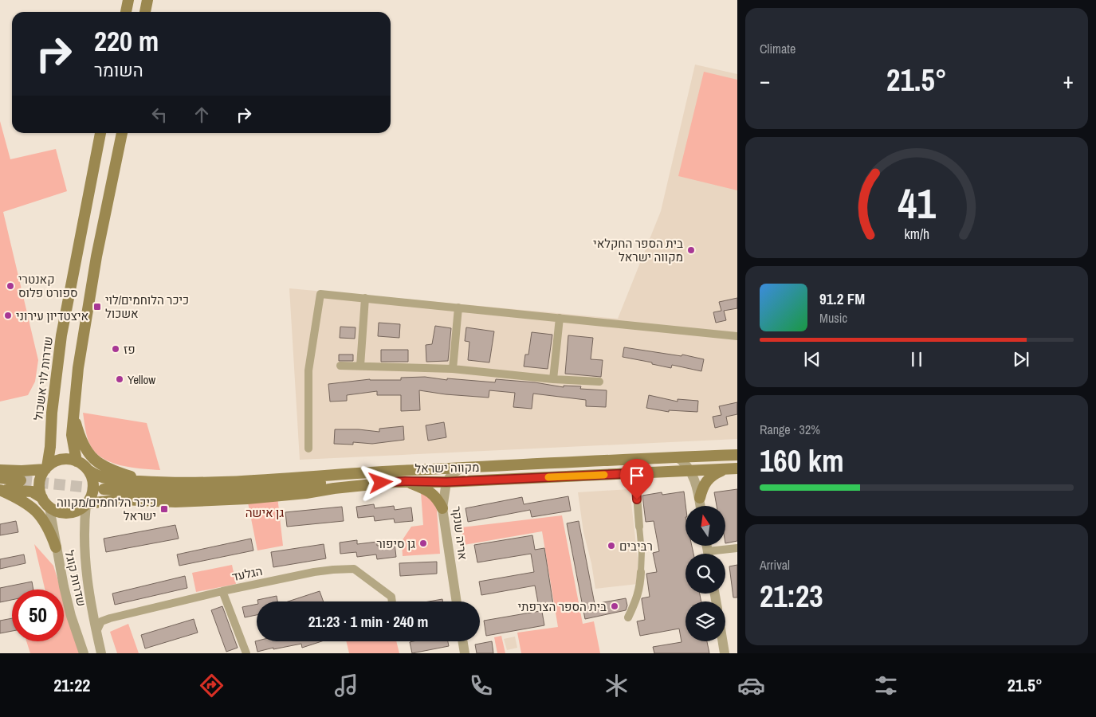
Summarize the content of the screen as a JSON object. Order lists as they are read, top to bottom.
{
  "streets": {
    "main road": ["שדרות לוי אשכול", "מקווה ישראל"],
    "street": ["אריה שנקר", "הגלעד", "שדרות קוגל"]
  },
  "crossings": [
    ["שדרות לוי אשכול", "מקווה ישראל"],
    ["שדרות לוי אשכול", "שדרות קוגל"],
    ["מקווה ישראל", "אריה שנקר"],
    ["מקווה ישראל", "שדרות קוגל"],
    ["הגלעד", "שדרות קוגל"]
  ],
  "parks": ["גן אישה"],
  "places": {
    "other": [
      "בית הספר החקלאי מקווה ישראל",
      "קאנטרי ספורט פלוס",
      "איצטדיון עירוני",
      "פז",
      "Yellow",
      "גן סיפור",
      "רביבים",
      "בית הספר הצרפתי"
    ],
    "transit": ["כיכר הלוחמים/לוי אשכול", "כיכר הלוחמים/מקווה ישראל"]
  },
  "north": "top",
  "page": {
    "tile": [
      "Climate",
      ["Range · 32%", "160 km"],
      ["Arrival", "21:23"]
    ],
    "turn": ["220 m", "השומר"],
    "heat": ["−", "21.5°", "+"],
    "song": ["91.2 FM", "Music"],
    "limit": "50",
    "trip": "21:23 · 1 min · 240 m",
    "tabs": ["21:22", "21.5°"],
    "gauge": ["41", "km/h"]
  }
}
